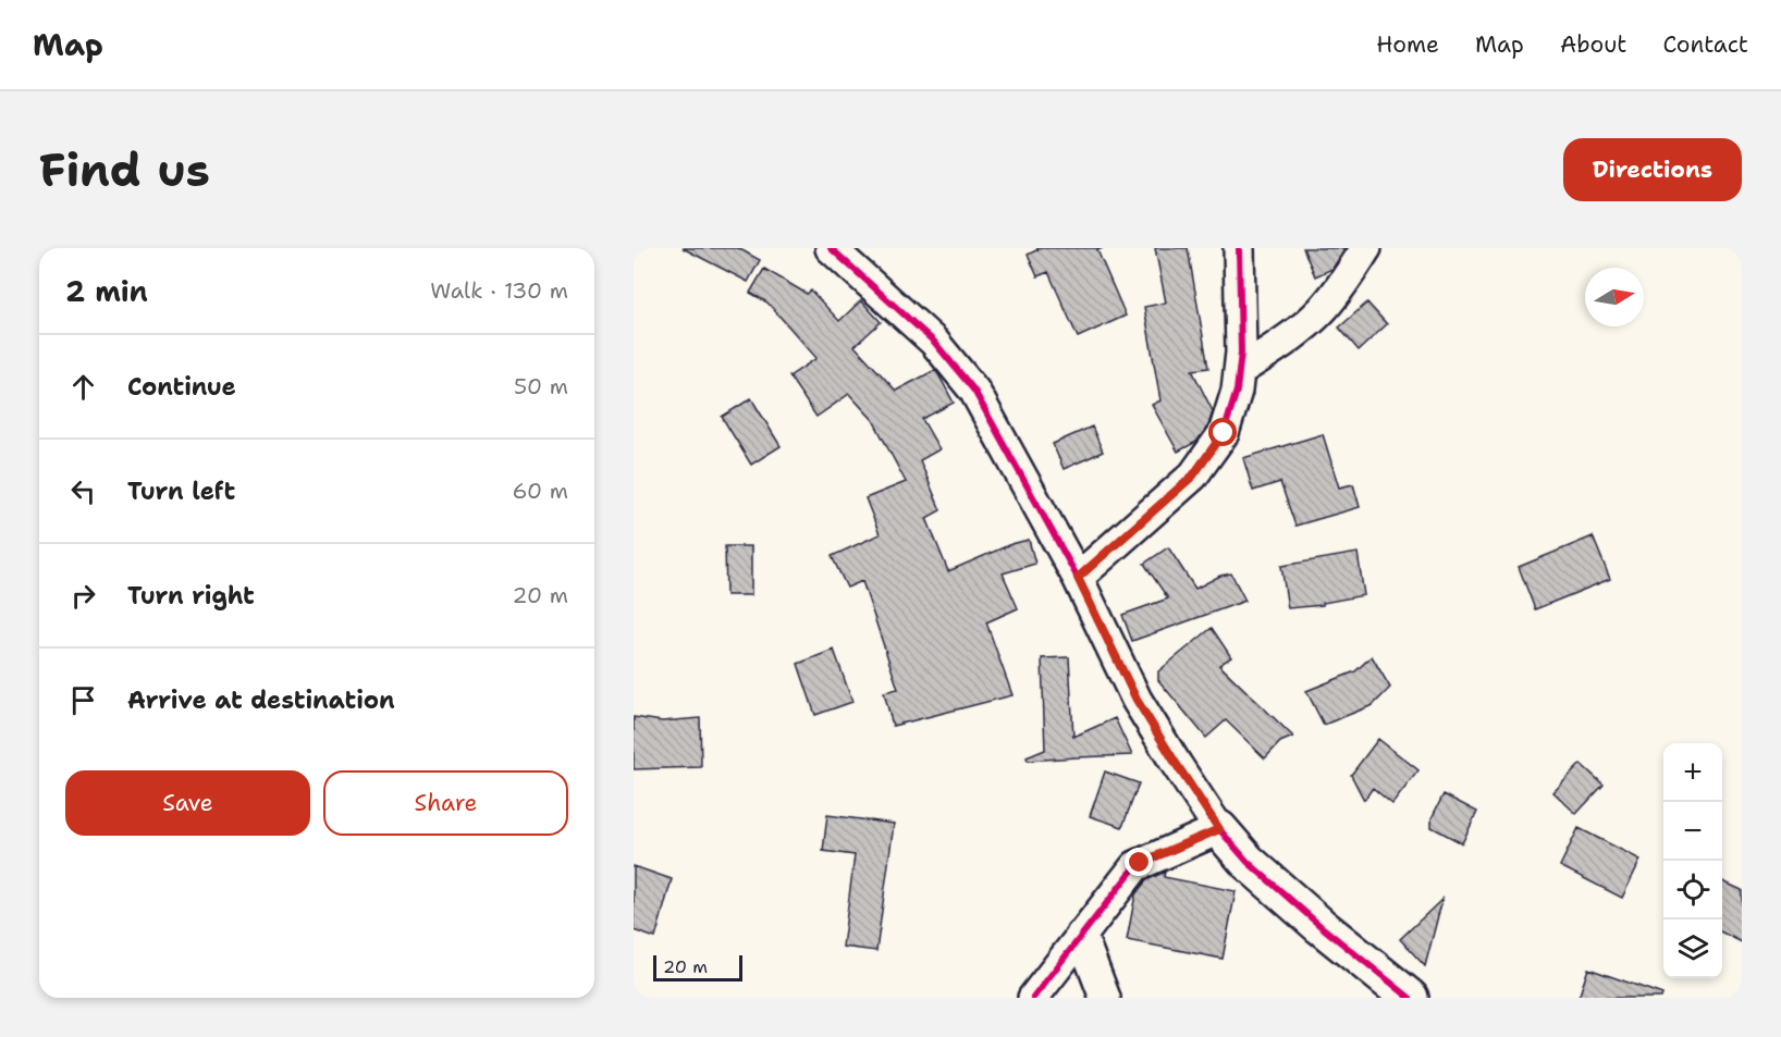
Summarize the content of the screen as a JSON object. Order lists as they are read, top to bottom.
{
  "scale_bar": "20 m",
  "north": "right",
  "page": {
    "header": "Map",
    "nav": [
      "Home",
      "Map",
      "About",
      "Contact"
    ],
    "buttons": [
      "Directions",
      ["Save", "Share"]
    ],
    "title": "Find us",
    "heading": ["2 min", "Walk · 130 m"],
    "list": [
      ["Continue", "50 m"],
      ["Turn left", "60 m"],
      ["Turn right", "20 m"],
      "Arrive at destination"
    ],
    "map_buttons": ["+", "−"],
    "scale": "20 m"
  }
}
